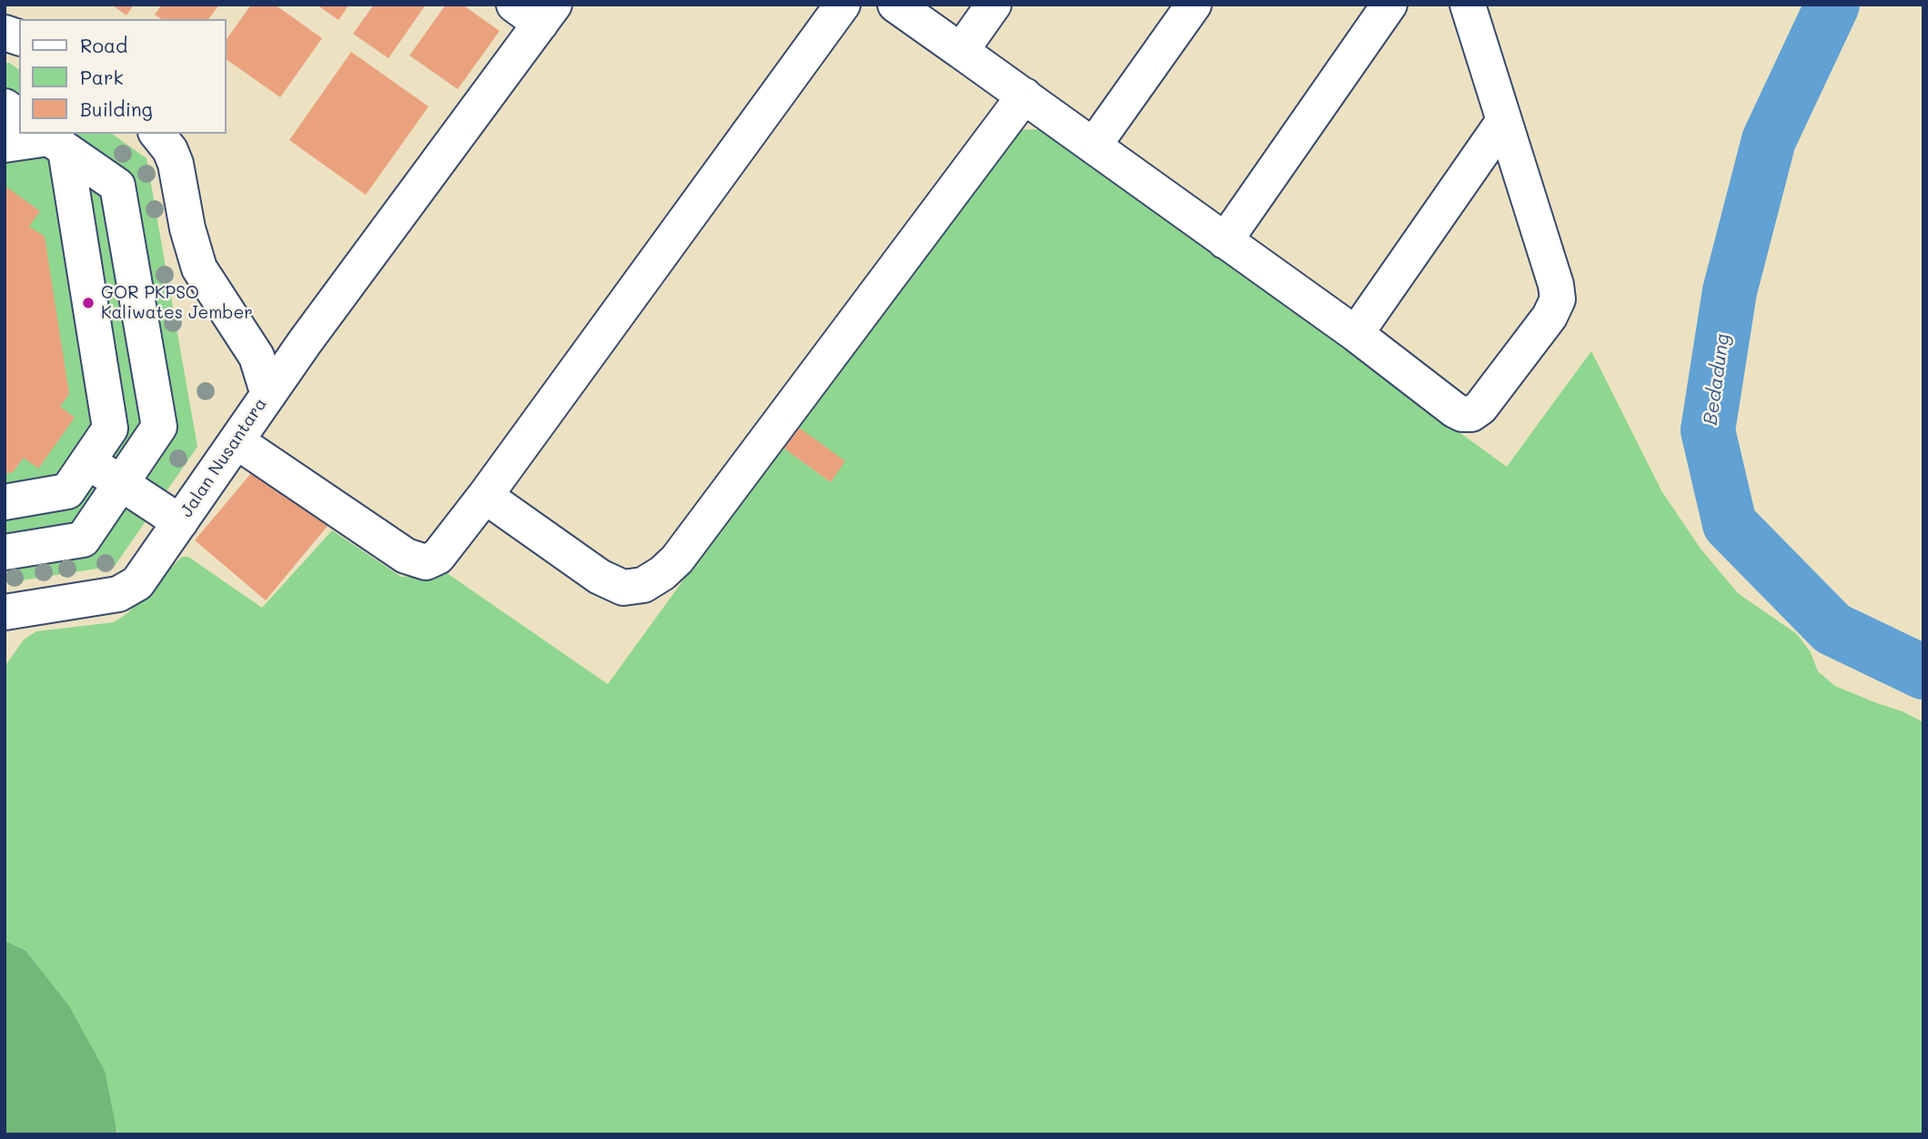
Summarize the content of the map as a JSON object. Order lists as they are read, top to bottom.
{
  "streets": {
    "street": ["Jalan Nusantara"]
  },
  "water": ["Bedadung"],
  "places": ["GOR PKPSO Kaliwates Jember"],
  "legend": ["Road", "Park", "Building"]
}
